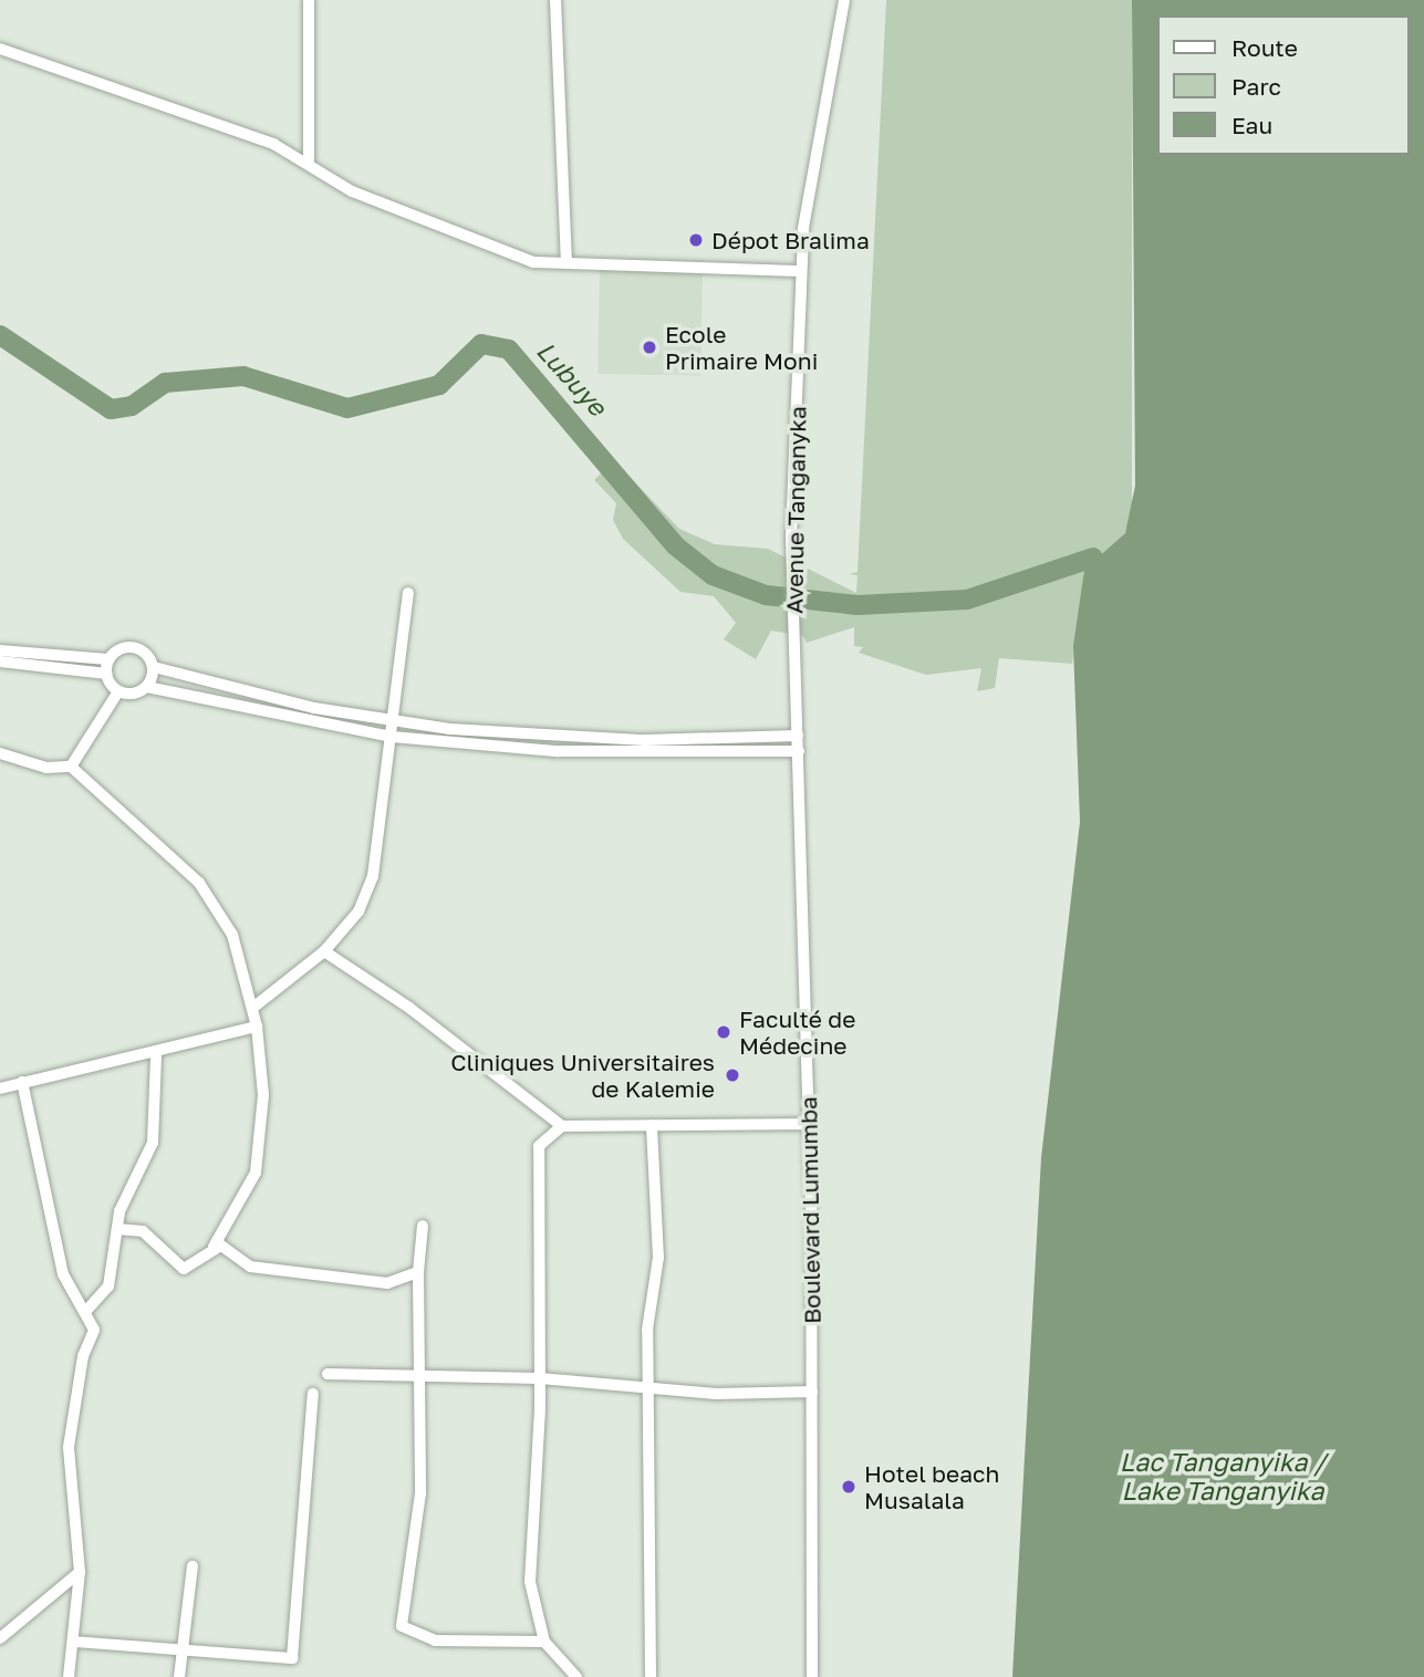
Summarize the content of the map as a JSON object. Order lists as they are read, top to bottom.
{
  "streets": {
    "street": ["Avenue Tanganyka", "Boulevard Lumumba"]
  },
  "crossings": [
    ["Avenue Tanganyka", "Boulevard Lumumba"]
  ],
  "water": ["Lubuye", "Lac Tanganyika / Lake Tanganyika"],
  "places": [
    "Dépot Bralima",
    "Ecole Primaire Moni",
    "Faculté de Médecine",
    "Cliniques Universitaires de Kalemie",
    "Hotel beach Musalala"
  ],
  "legend": ["Route", "Parc", "Eau"]
}
